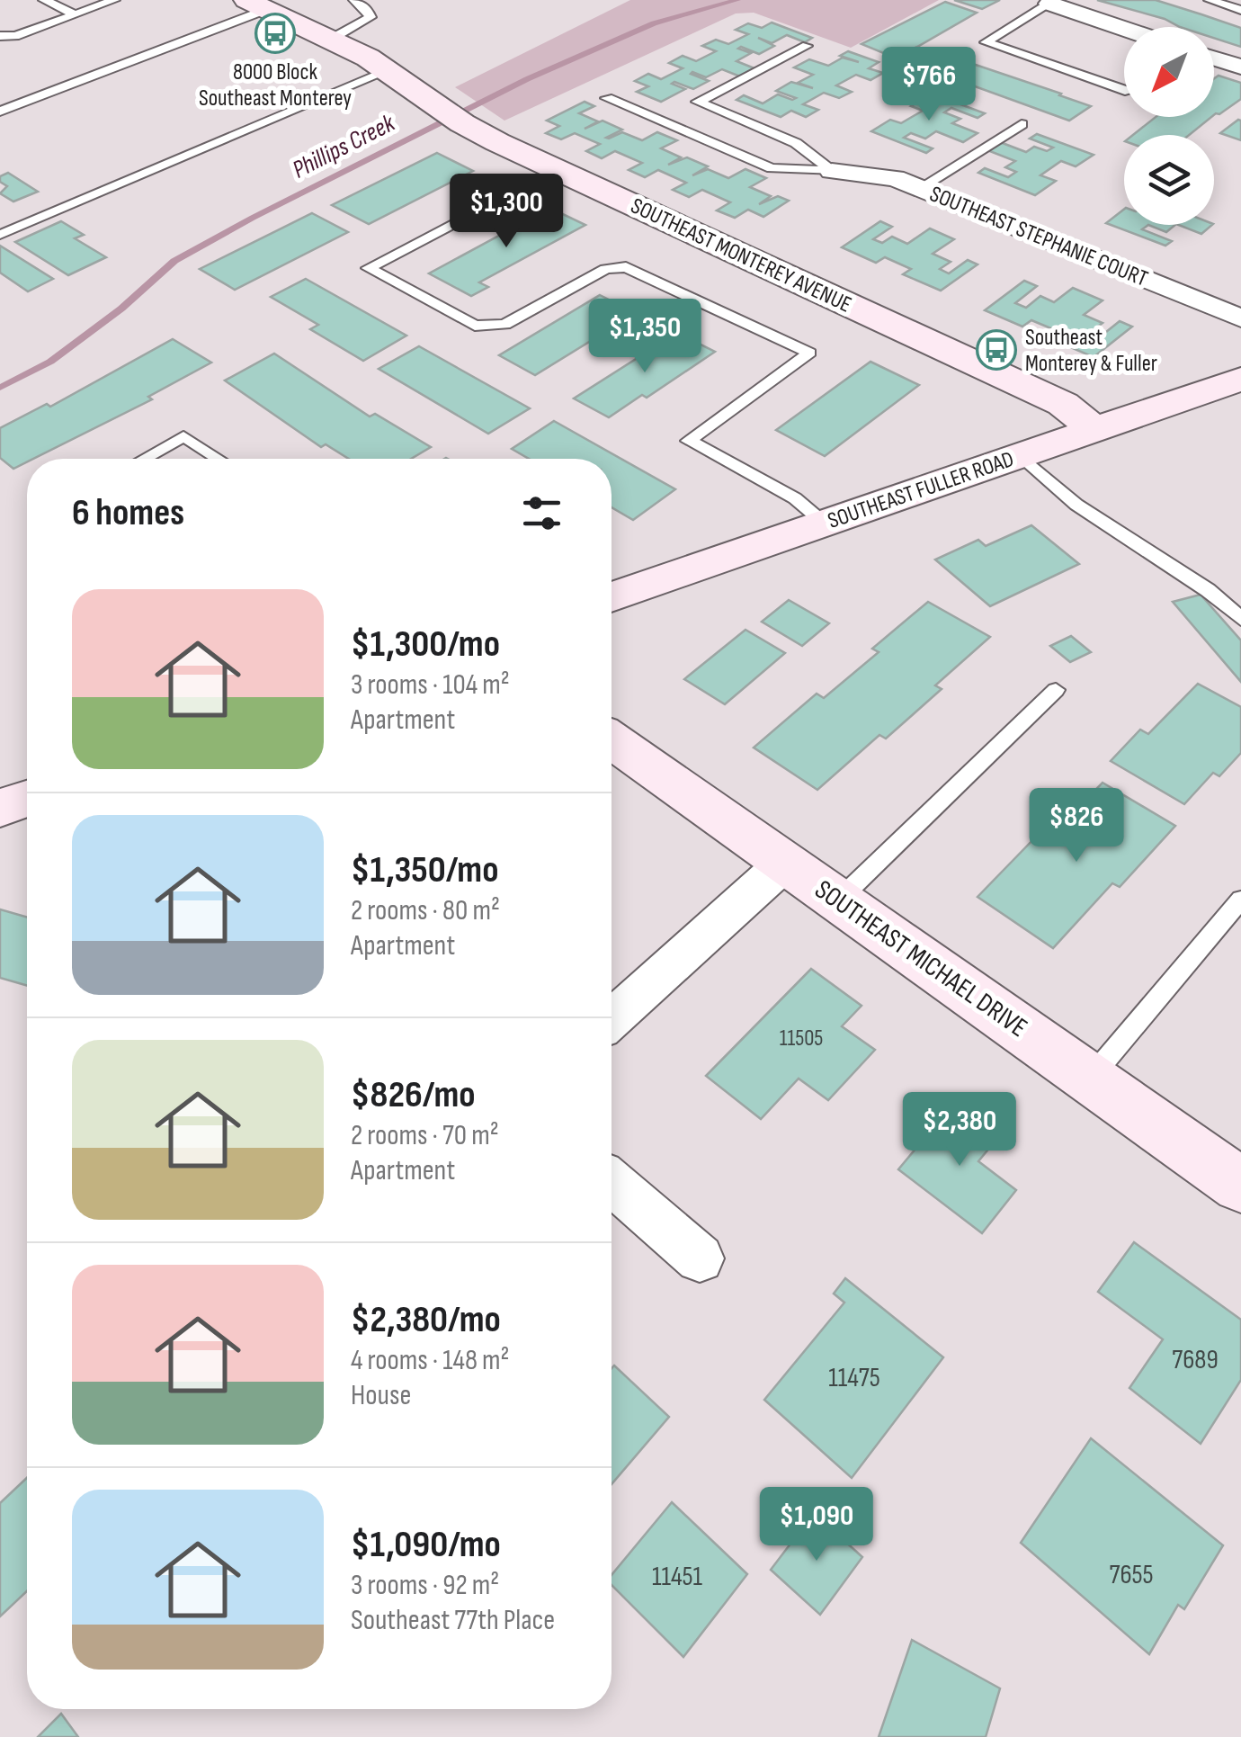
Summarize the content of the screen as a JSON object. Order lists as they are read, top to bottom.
{
  "streets": {
    "street": [
      "SOUTHEAST STEPHANIE COURT",
      "SOUTHEAST MONTEREY AVENUE",
      "SOUTHEAST FULLER ROAD",
      "SOUTHEAST MICHAEL DRIVE"
    ]
  },
  "crossings": [
    ["SOUTHEAST MONTEREY AVENUE", "SOUTHEAST FULLER ROAD"]
  ],
  "water": ["Phillips Creek"],
  "places": {
    "bus stop": ["8000 Block Southeast Monterey", "Southeast Monterey & Fuller"]
  },
  "house_numbers": [
    "11505",
    "7689",
    "11475",
    "7655",
    "11451"
  ],
  "north": "bottom left",
  "page": {
    "price": [
      "$766",
      "$1,300",
      "$1,350",
      "$826",
      "$2,380",
      "$1,090"
    ],
    "heading": "6 homes",
    "list": [
      {
        "name": "$1,300/mo",
        "note": "3 rooms · 104 m² · Apartment"
      },
      {
        "name": "$1,350/mo",
        "note": "2 rooms · 80 m² · Apartment"
      },
      {
        "name": "$826/mo",
        "note": "2 rooms · 70 m² · Apartment"
      },
      {
        "name": "$2,380/mo",
        "note": "4 rooms · 148 m² · House"
      },
      {
        "name": "$1,090/mo",
        "note": "3 rooms · 92 m² · Southeast 77th Place"
      }
    ]
  }
}
